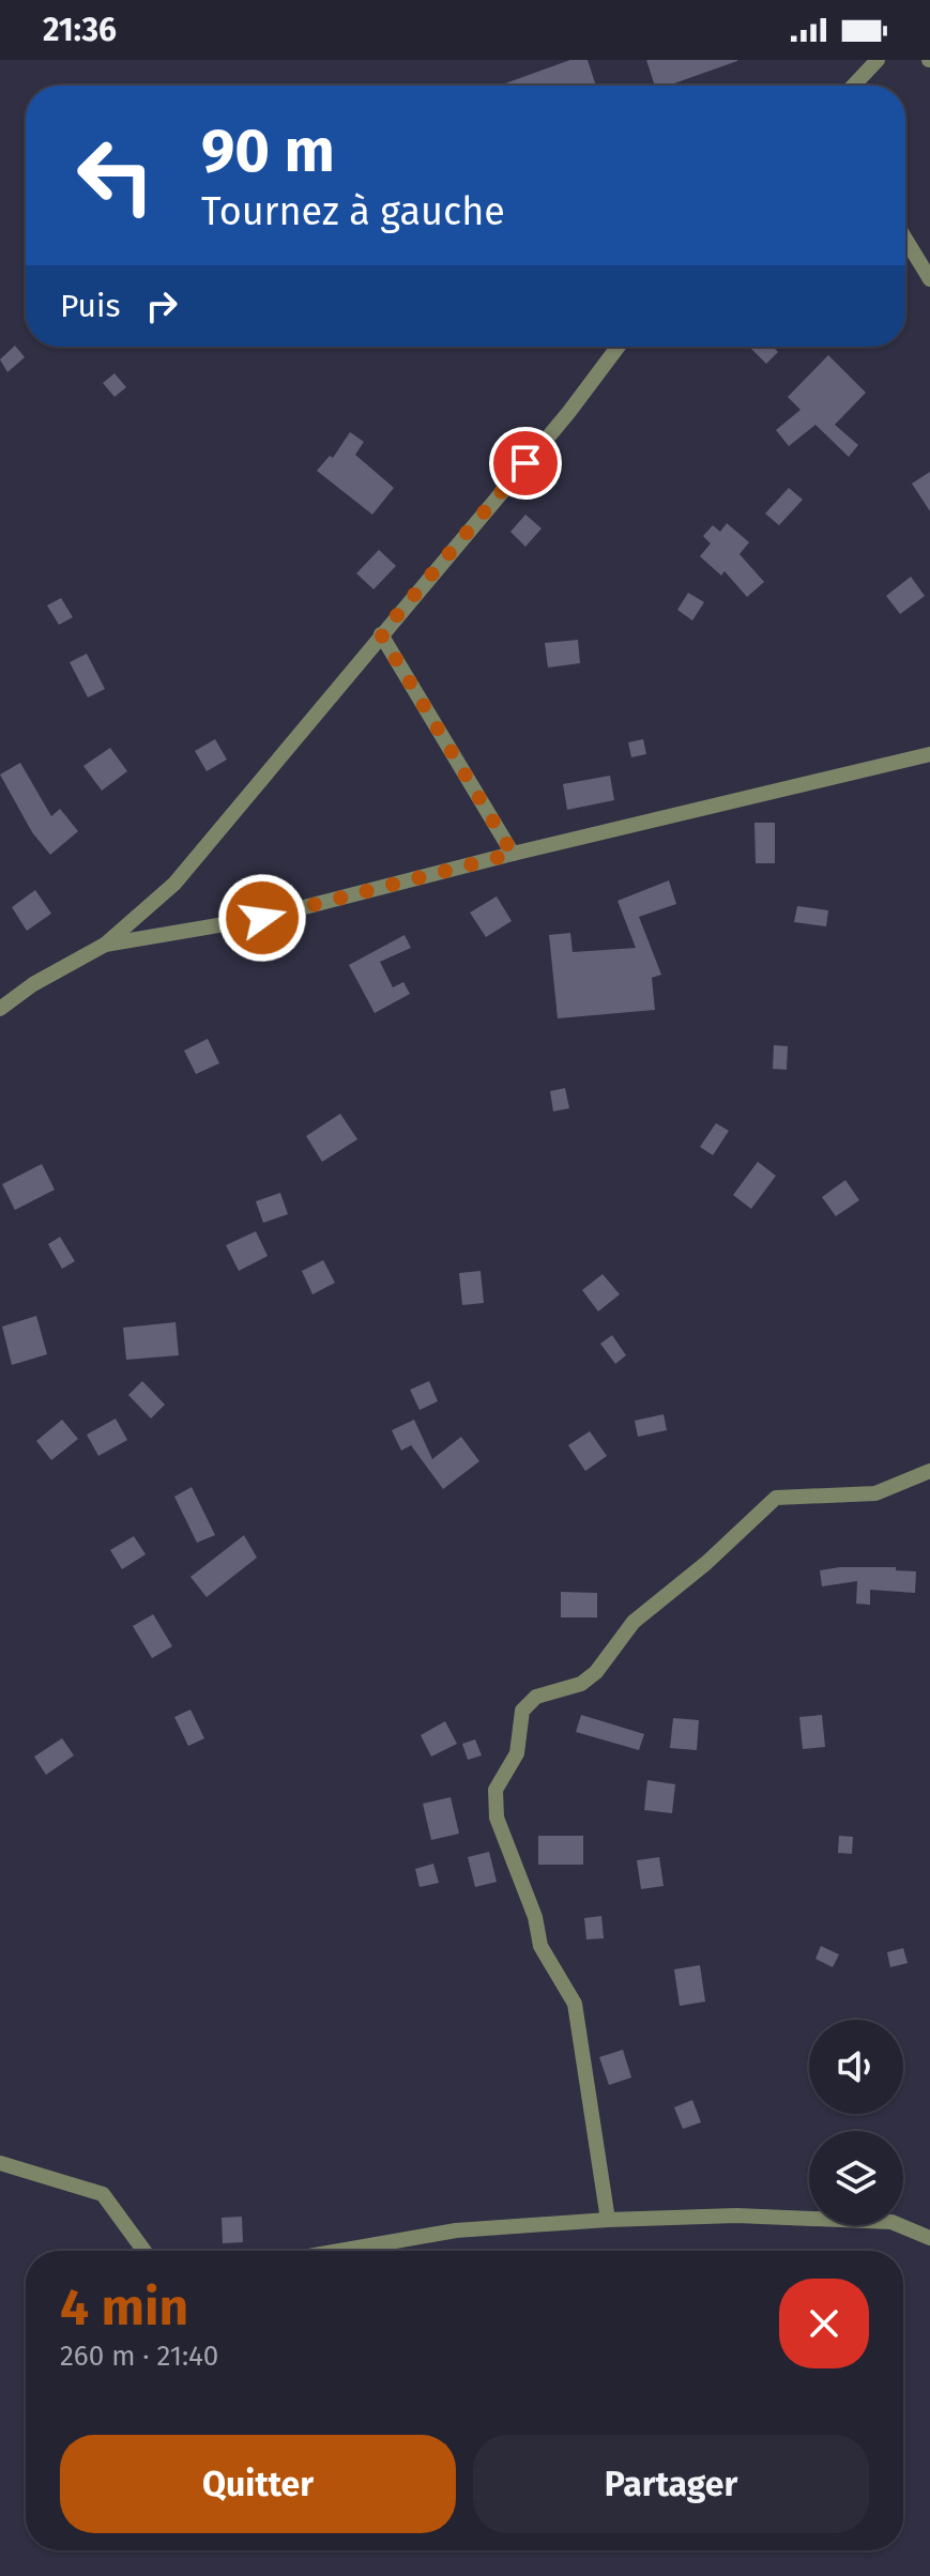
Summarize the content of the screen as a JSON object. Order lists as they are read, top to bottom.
{
  "page": {
    "status": "21:36",
    "turn": ["90 m", "Tournez à gauche"],
    "then": "Puis",
    "heading": ["4 min", "260 m · 21:40"],
    "buttons": ["Quitter", "Partager"]
  }
}
